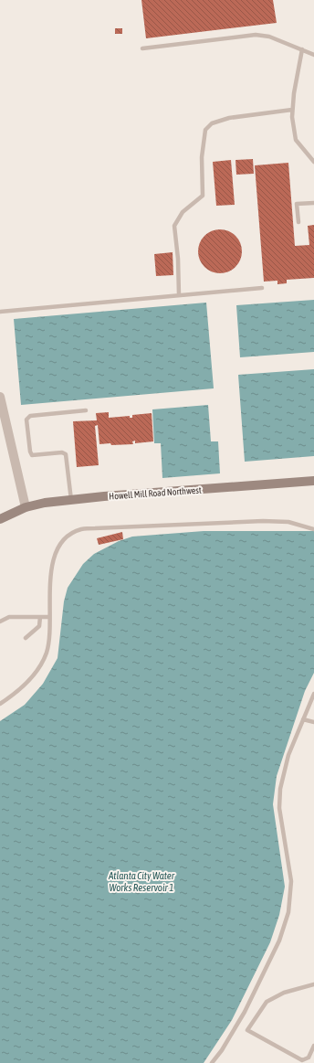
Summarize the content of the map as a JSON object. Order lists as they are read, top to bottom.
{
  "streets": {
    "main road": ["Howell Mill Road Northwest"]
  },
  "water": ["Atlanta City Water Works Reservoir 1"]
}
